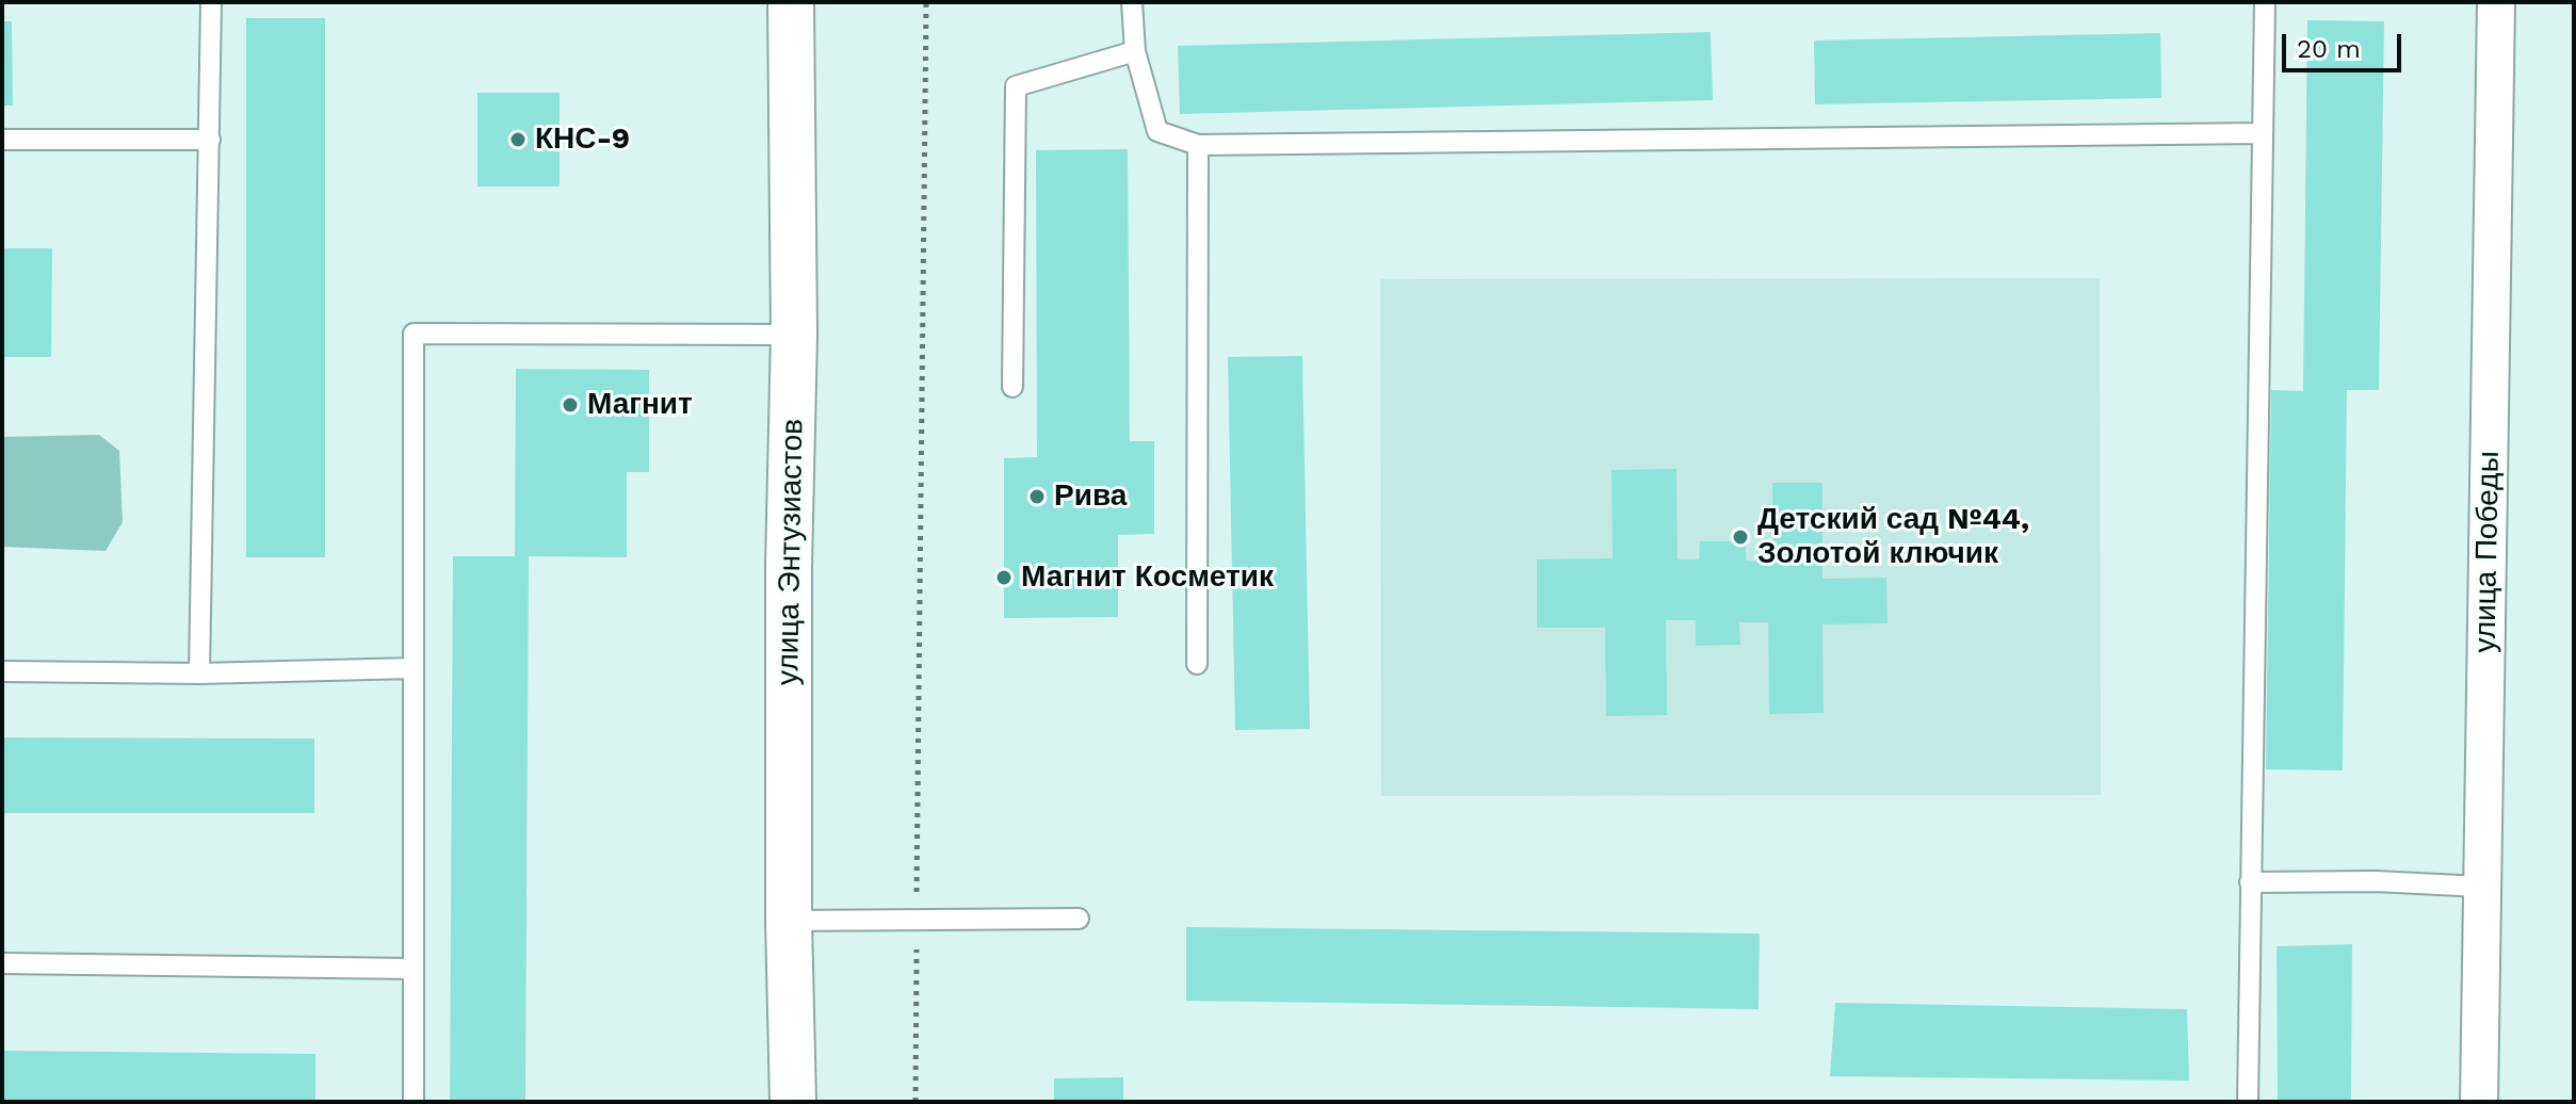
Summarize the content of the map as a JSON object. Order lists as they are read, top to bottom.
{
  "streets": {
    "street": ["улица Энтузиастов", "улица Победы"]
  },
  "places": [
    "КНС-9",
    "Магнит",
    "Рива",
    "Детский сад №44, Золотой ключик",
    "Магнит Косметик"
  ],
  "scale_bar": "20 m"
}
